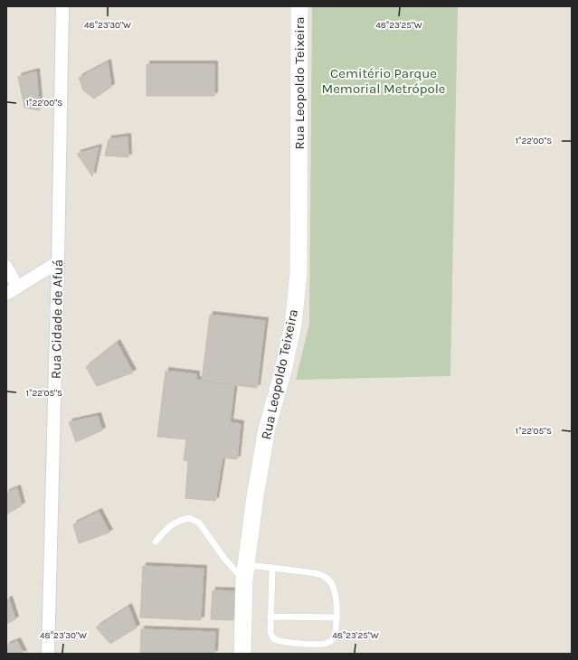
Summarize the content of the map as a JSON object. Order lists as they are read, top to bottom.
{
  "streets": {
    "main road": ["Rua Leopoldo Teixeira"],
    "street": ["Rua Cidade de Afuá"]
  },
  "parks": ["Cemitério Parque Memorial Metrópole"],
  "coordinates": [
    "48°23'30\"W",
    "48°23'25\"W",
    "1°22'00\"S",
    "1°22'05\"S"
  ]
}
